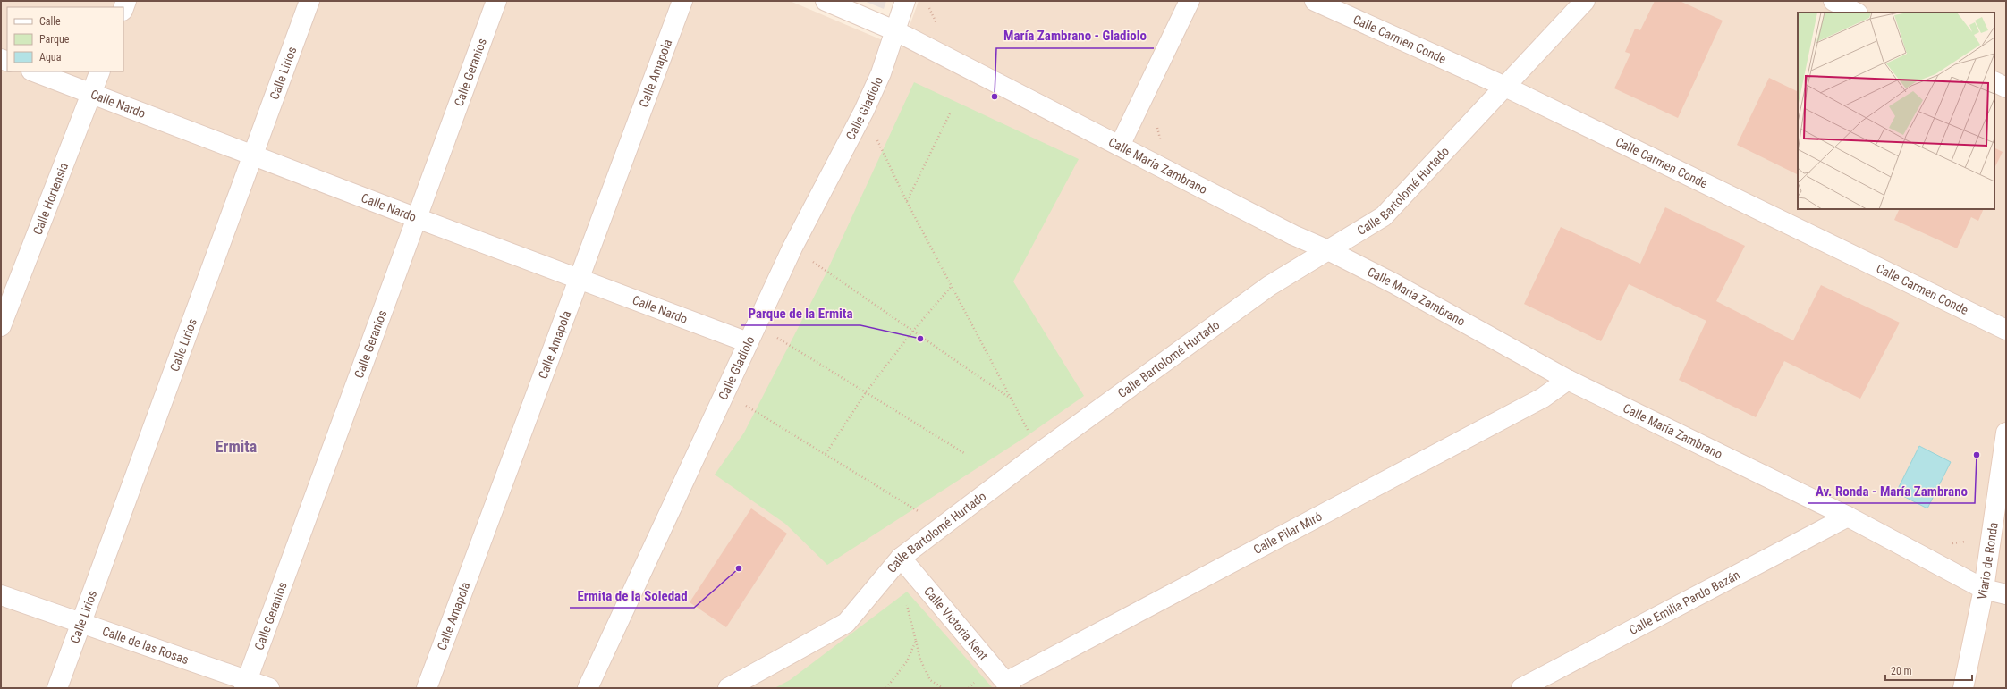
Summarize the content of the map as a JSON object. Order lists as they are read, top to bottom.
{
  "streets": {
    "street": [
      "Calle Carmen Conde",
      "Calle Lirios",
      "Calle Geranios",
      "Calle Amapola",
      "Calle Nardo",
      "Calle Gladiolo",
      "Calle María Zambrano",
      "Calle Bartolomé Hurtado",
      "Calle Hortensia",
      "Calle Pilar Miró",
      "Viario de Ronda",
      "Calle Emilia Pardo Bazán",
      "Calle Victoria Kent",
      "Calle de las Rosas"
    ]
  },
  "crossings": [
    ["Calle Carmen Conde", "Calle Bartolomé Hurtado"],
    ["Calle Lirios", "Calle Nardo"],
    ["Calle Lirios", "Calle de las Rosas"],
    ["Calle Geranios", "Calle Nardo"],
    ["Calle Geranios", "Calle de las Rosas"],
    ["Calle Amapola", "Calle Nardo"],
    ["Calle Nardo", "Calle Gladiolo"],
    ["Calle Nardo", "Calle Hortensia"],
    ["Calle Gladiolo", "Calle María Zambrano"],
    ["Calle María Zambrano", "Calle Bartolomé Hurtado"],
    ["Calle María Zambrano", "Calle Pilar Miró"],
    ["Calle María Zambrano", "Viario de Ronda"],
    ["Calle María Zambrano", "Calle Emilia Pardo Bazán"],
    ["Calle Bartolomé Hurtado", "Calle Victoria Kent"],
    ["Calle Pilar Miró", "Calle Victoria Kent"]
  ],
  "districts": ["Ermita"],
  "places": [
    "María Zambrano - Gladiolo",
    "Parque de la Ermita",
    "Av. Ronda - María Zambrano",
    "Ermita de la Soledad"
  ],
  "legend": ["Calle", "Parque", "Agua"],
  "scale_bar": "20 m"
}
